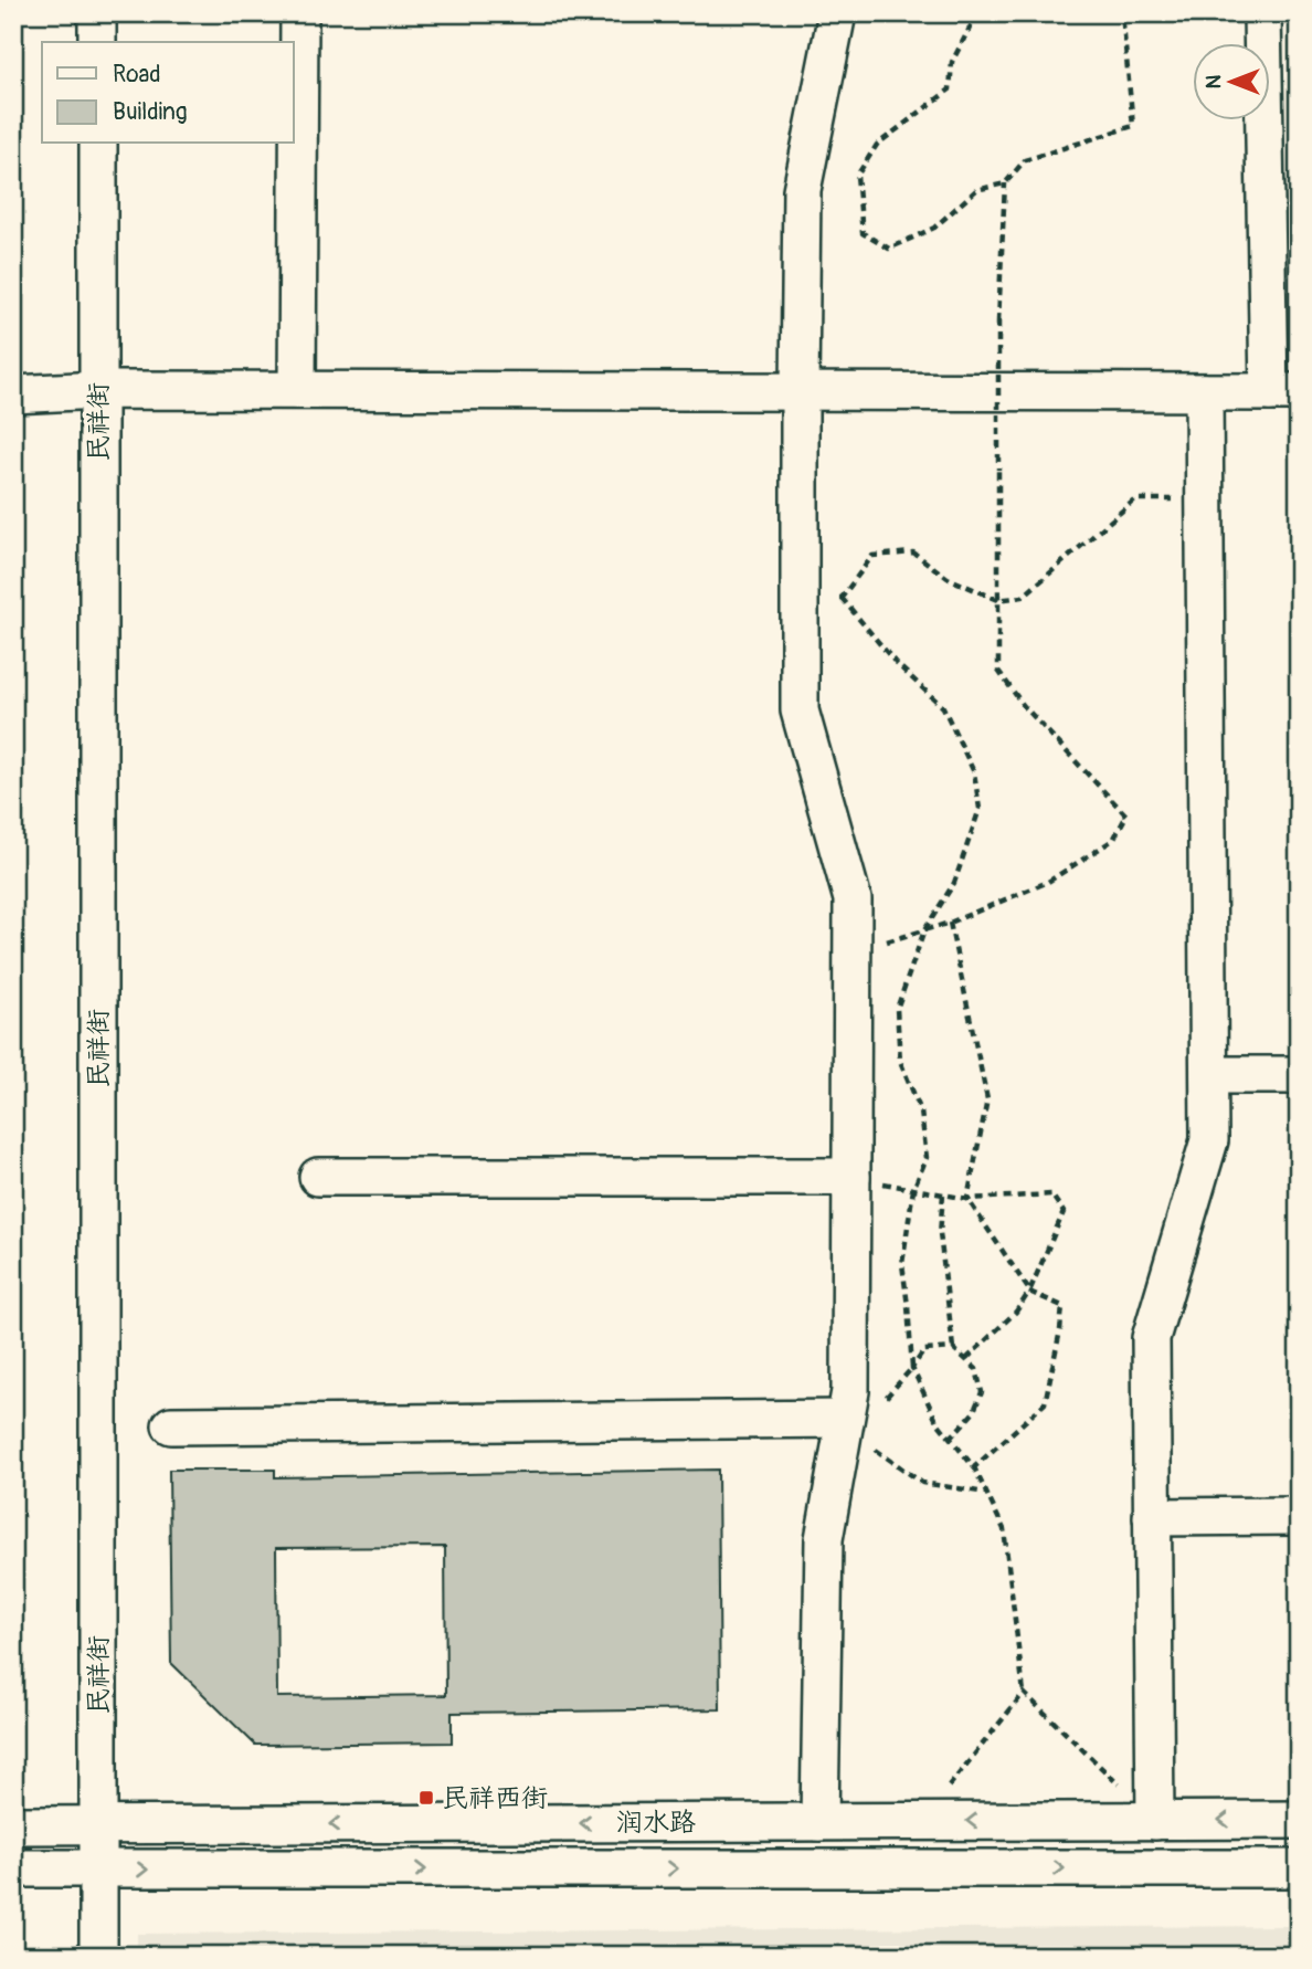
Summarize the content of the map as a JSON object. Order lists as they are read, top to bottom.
{
  "streets": {
    "street": ["民祥街", "润水路"]
  },
  "crossings": [
    ["民祥街", "润水路"]
  ],
  "places": {
    "transit": ["民祥西街"]
  },
  "legend": ["Road", "Building"],
  "north": "left"
}
